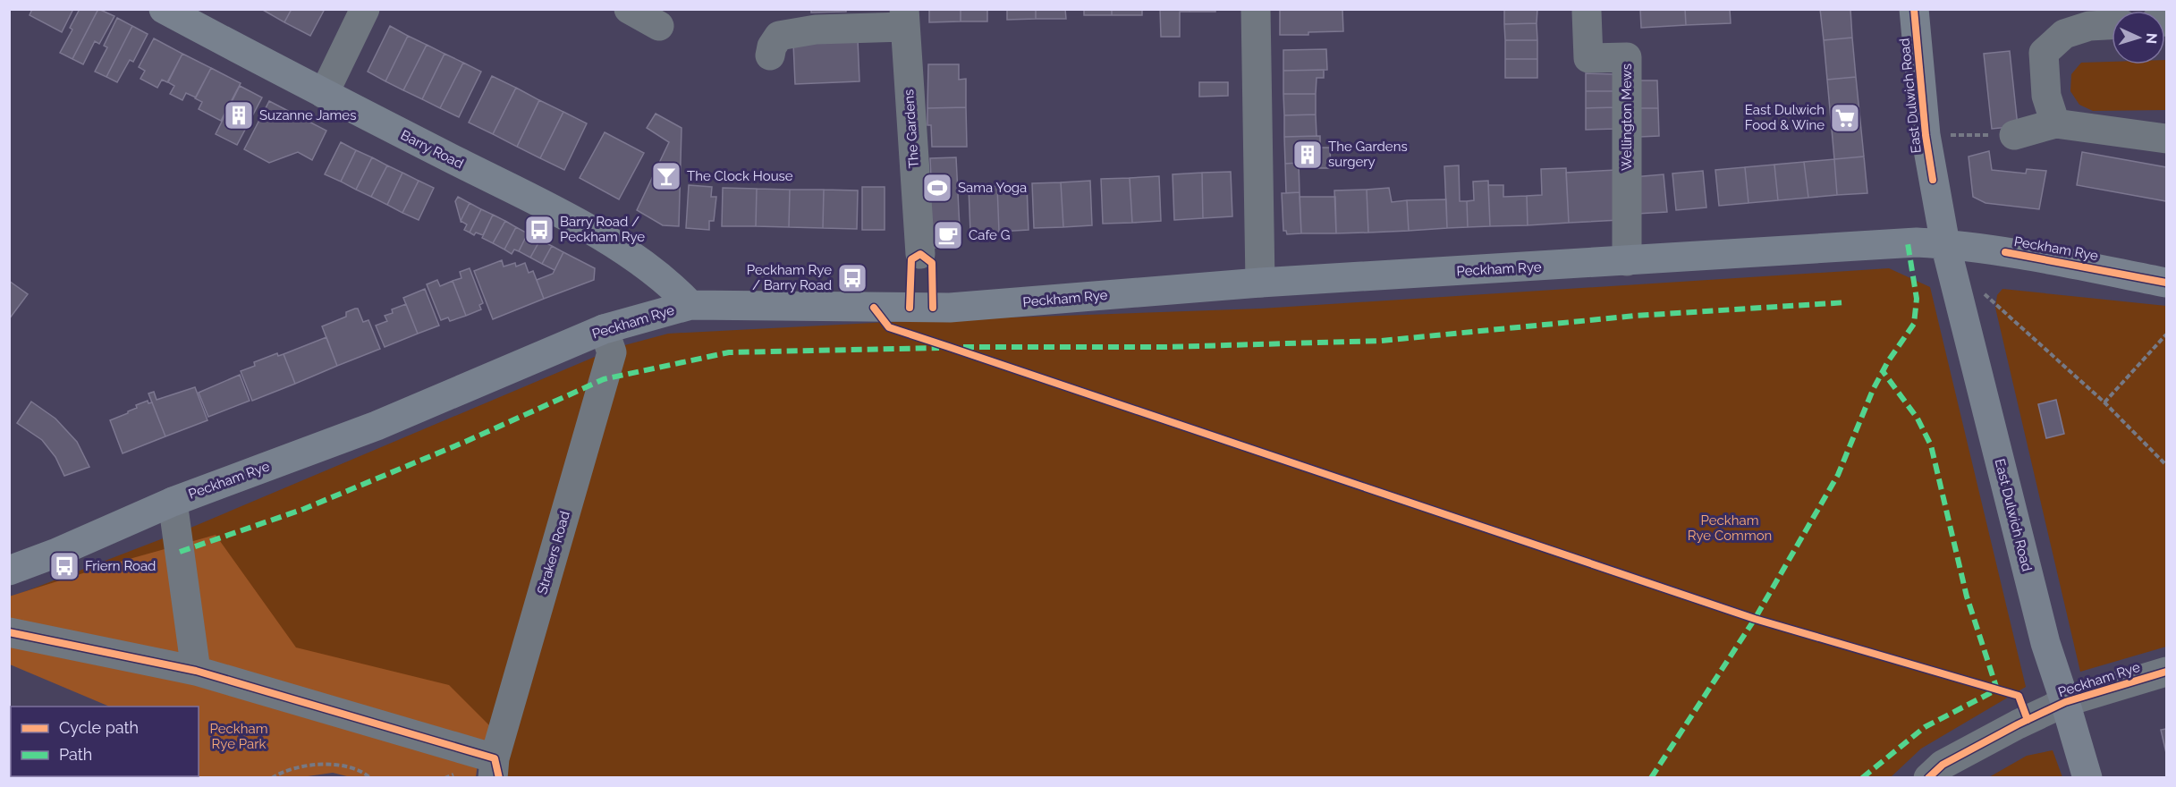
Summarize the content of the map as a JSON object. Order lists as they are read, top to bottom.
{
  "streets": {
    "main road": ["East Dulwich Road", "Barry Road", "Peckham Rye"],
    "street": ["Wellington Mews", "The Gardens", "Strakers Road"]
  },
  "crossings": [
    ["East Dulwich Road", "Peckham Rye"],
    ["Wellington Mews", "Peckham Rye"],
    ["Barry Road", "Peckham Rye"],
    ["Peckham Rye", "Strakers Road"]
  ],
  "parks": ["Peckham Rye Common", "Peckham Rye Park"],
  "places": {
    "building": ["Suzanne James", "The Gardens surgery"],
    "supermarket": ["East Dulwich Food & Wine"],
    "bar": ["The Clock House"],
    "sports": ["Sama Yoga"],
    "bus stop": ["Barry Road / Peckham Rye", "Peckham Rye / Barry Road", "Friern Road"],
    "cafe": ["Cafe G"]
  },
  "legend": ["Cycle path", "Path"],
  "north": "right"
}
